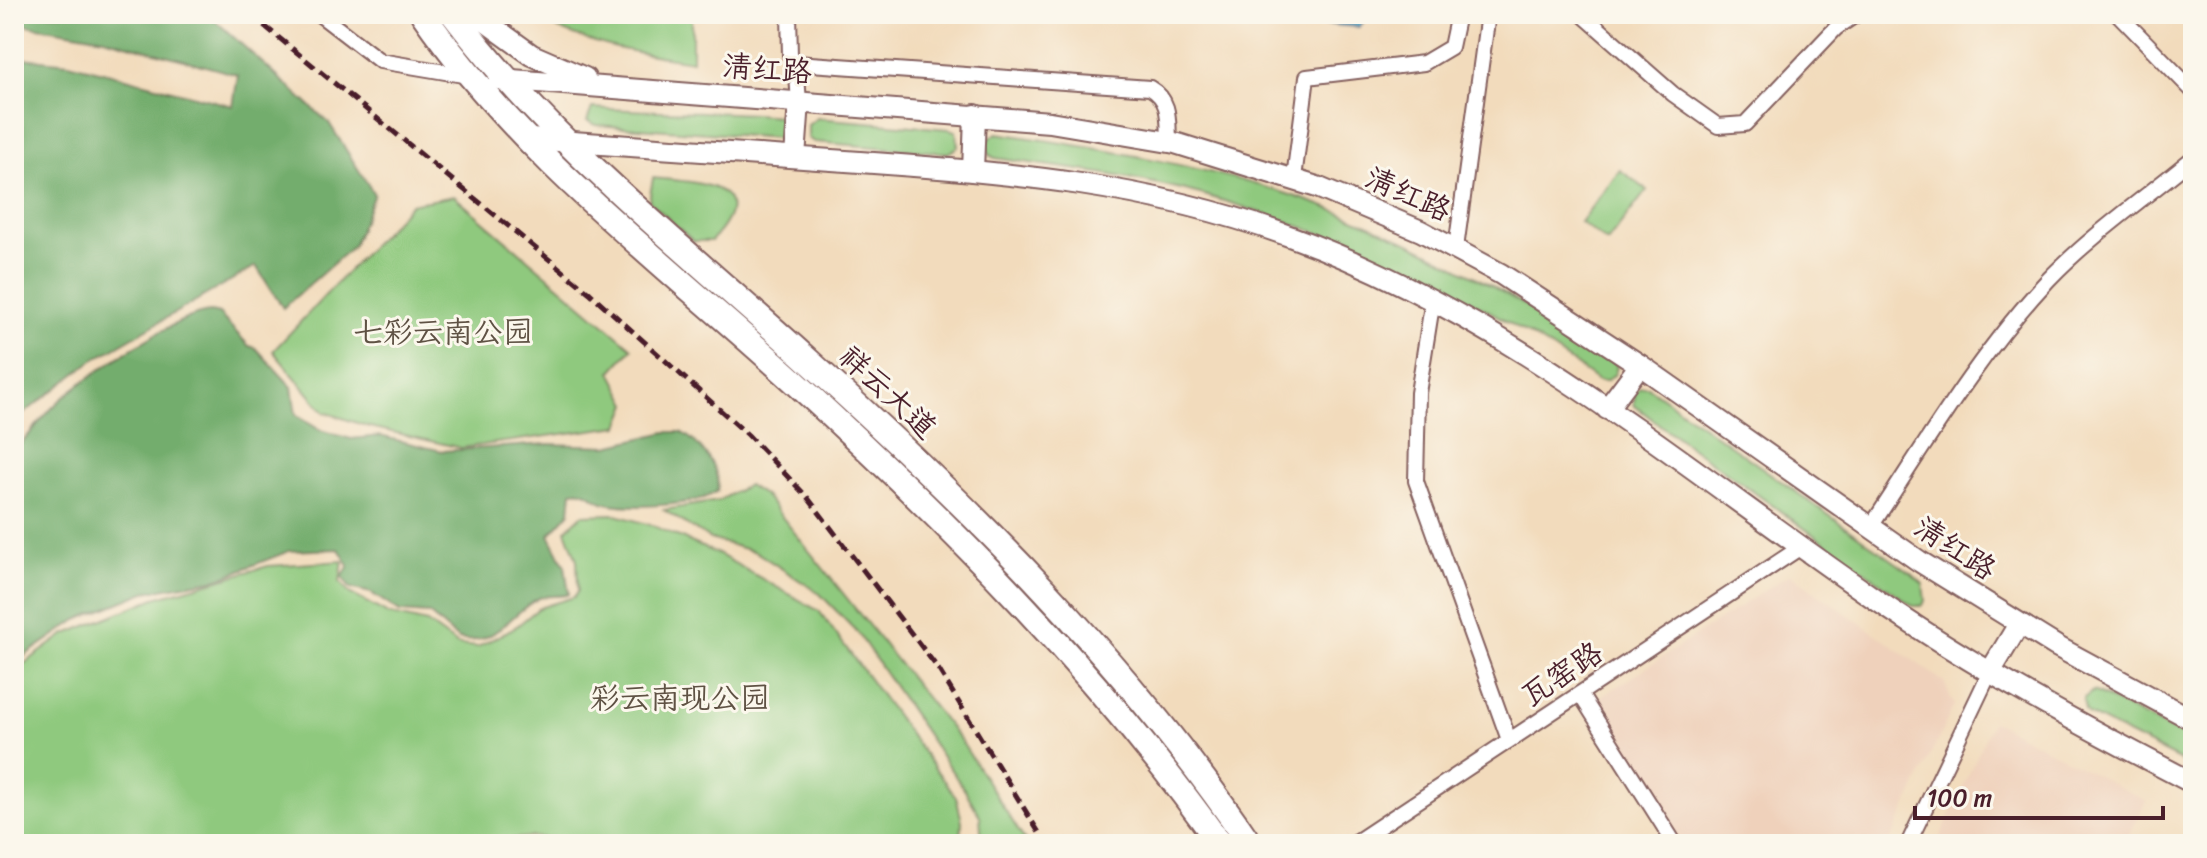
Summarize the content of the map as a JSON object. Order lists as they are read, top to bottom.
{
  "streets": {
    "highway": ["祥云大道"],
    "main road": ["清红路"],
    "street": ["瓦窑路"]
  },
  "crossings": [
    ["清红路", "祥云大道"]
  ],
  "parks": ["七彩云南公园", "彩云南现公园"],
  "scale_bar": "100 m"
}
